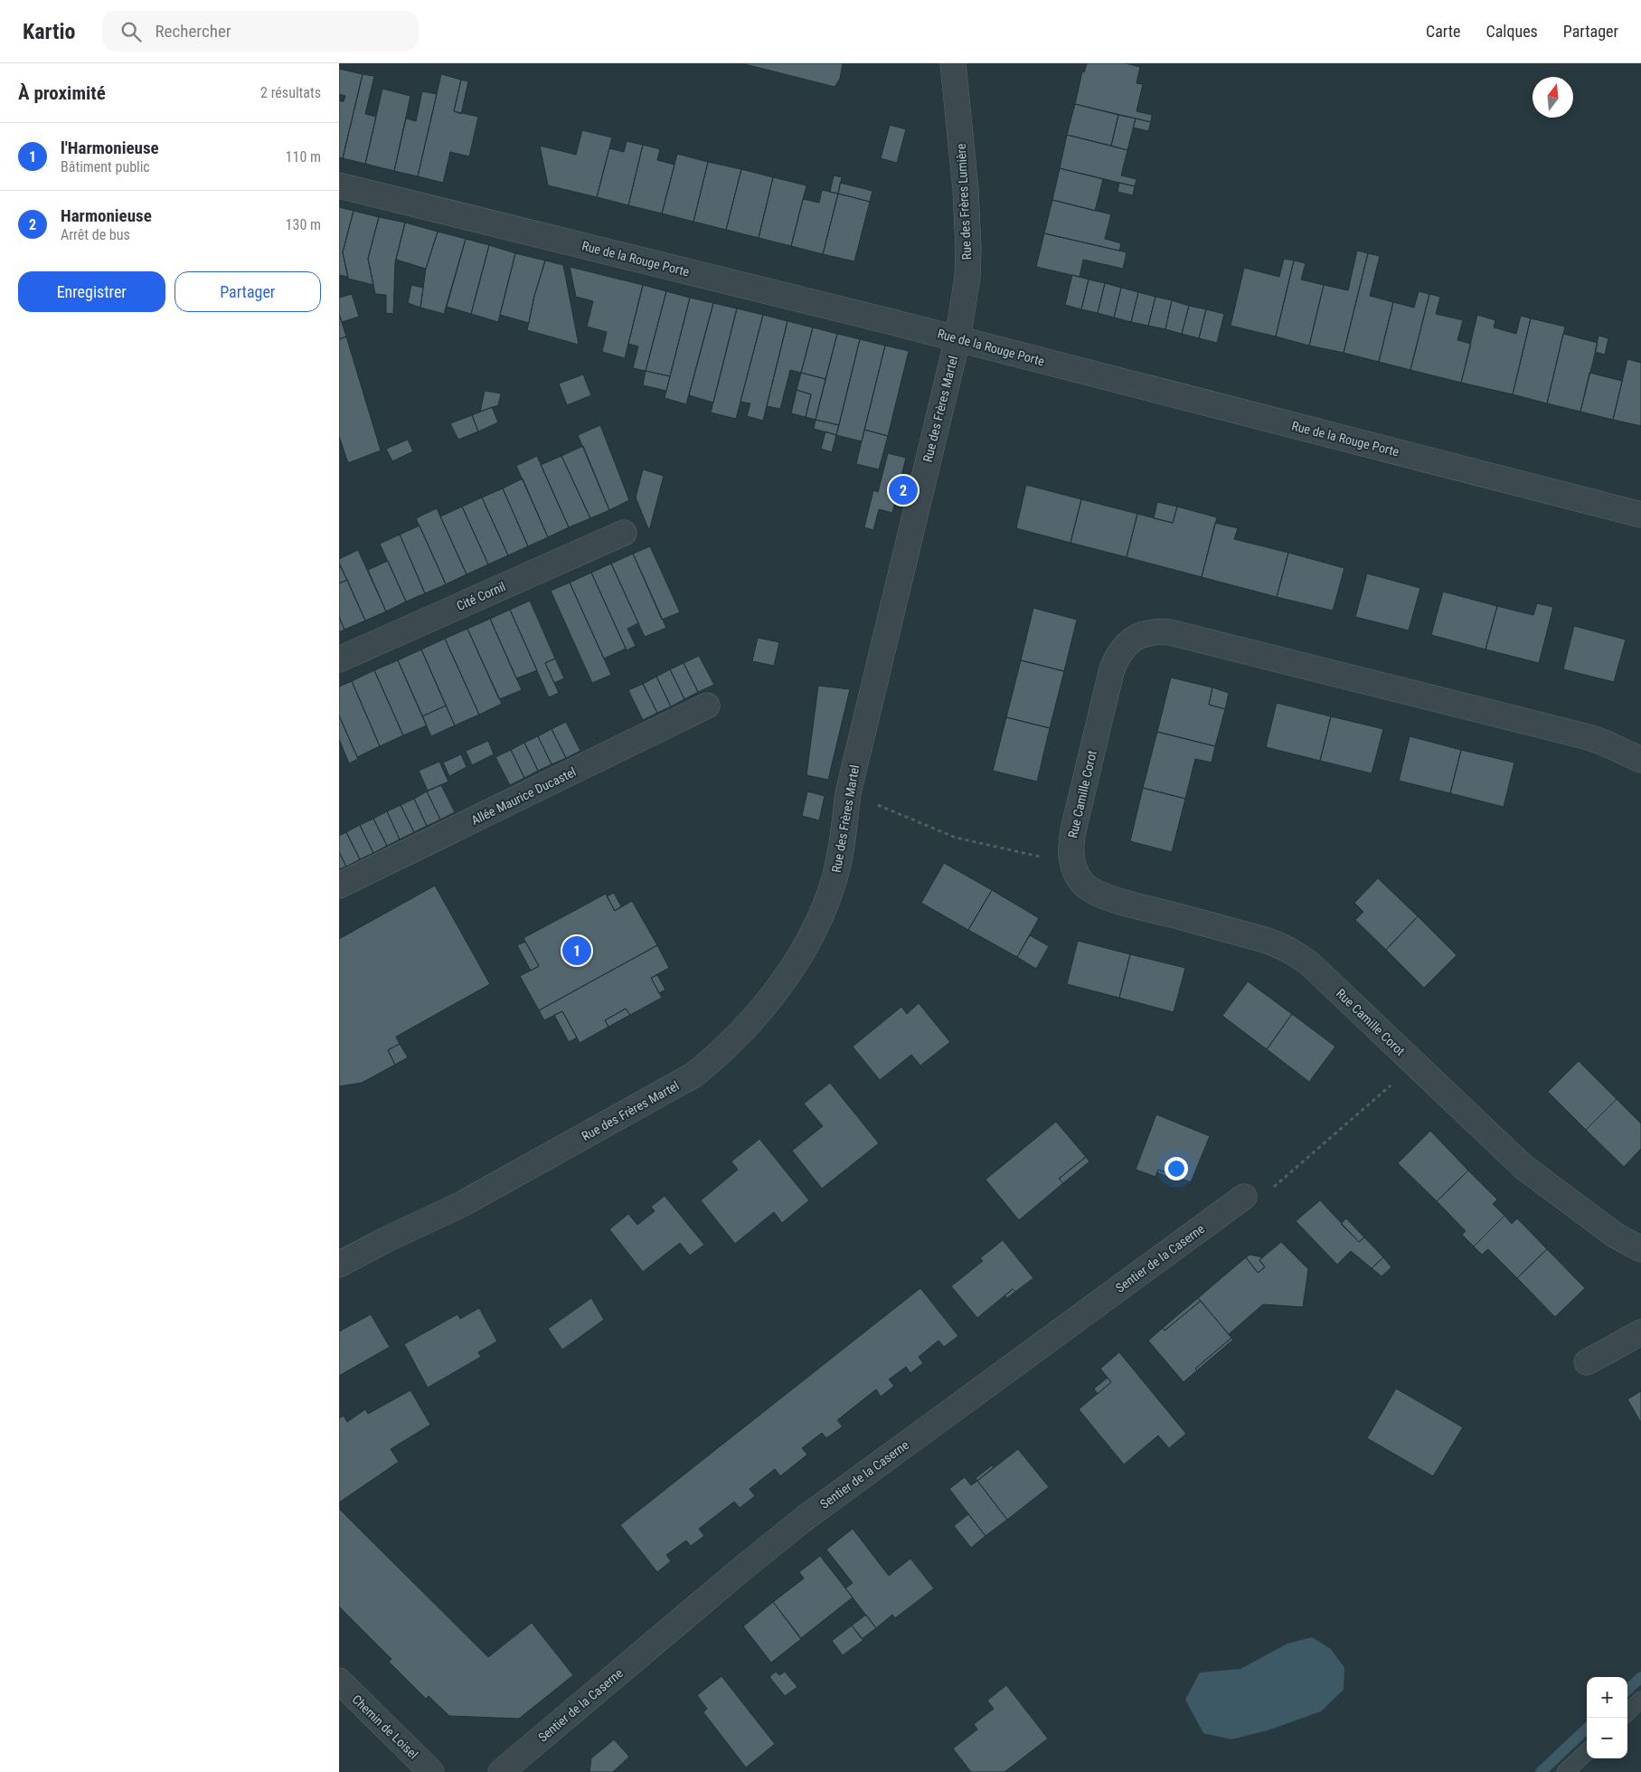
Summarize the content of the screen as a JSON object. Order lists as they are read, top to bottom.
{
  "streets": {
    "street": [
      "Rue des Frères Lumière",
      "Rue de la Rouge Porte",
      "Rue des Frères Martel",
      "Cité Cornil",
      "Rue Camille Corot",
      "Allée Maurice Ducastel",
      "Sentier de la Caserne",
      "Chemin de Loisel"
    ]
  },
  "crossings": [
    ["Rue des Frères Lumière", "Rue de la Rouge Porte"],
    ["Rue des Frères Lumière", "Rue des Frères Martel"],
    ["Rue de la Rouge Porte", "Rue des Frères Martel"]
  ],
  "north": "top",
  "page": {
    "header": "Kartio",
    "search": "Rechercher",
    "nav": ["Carte", "Calques", "Partager"],
    "heading": ["À proximité", "2 résultats"],
    "list": [
      {
        "mark": "1",
        "name": "l'Harmonieuse",
        "note": "Bâtiment public",
        "value": "110 m"
      },
      {
        "mark": "2",
        "name": "Harmonieuse",
        "note": "Arrêt de bus",
        "value": "130 m"
      }
    ],
    "buttons": ["Enregistrer", "Partager"],
    "pins": ["2", "1"],
    "map_buttons": ["+", "−"]
  }
}
